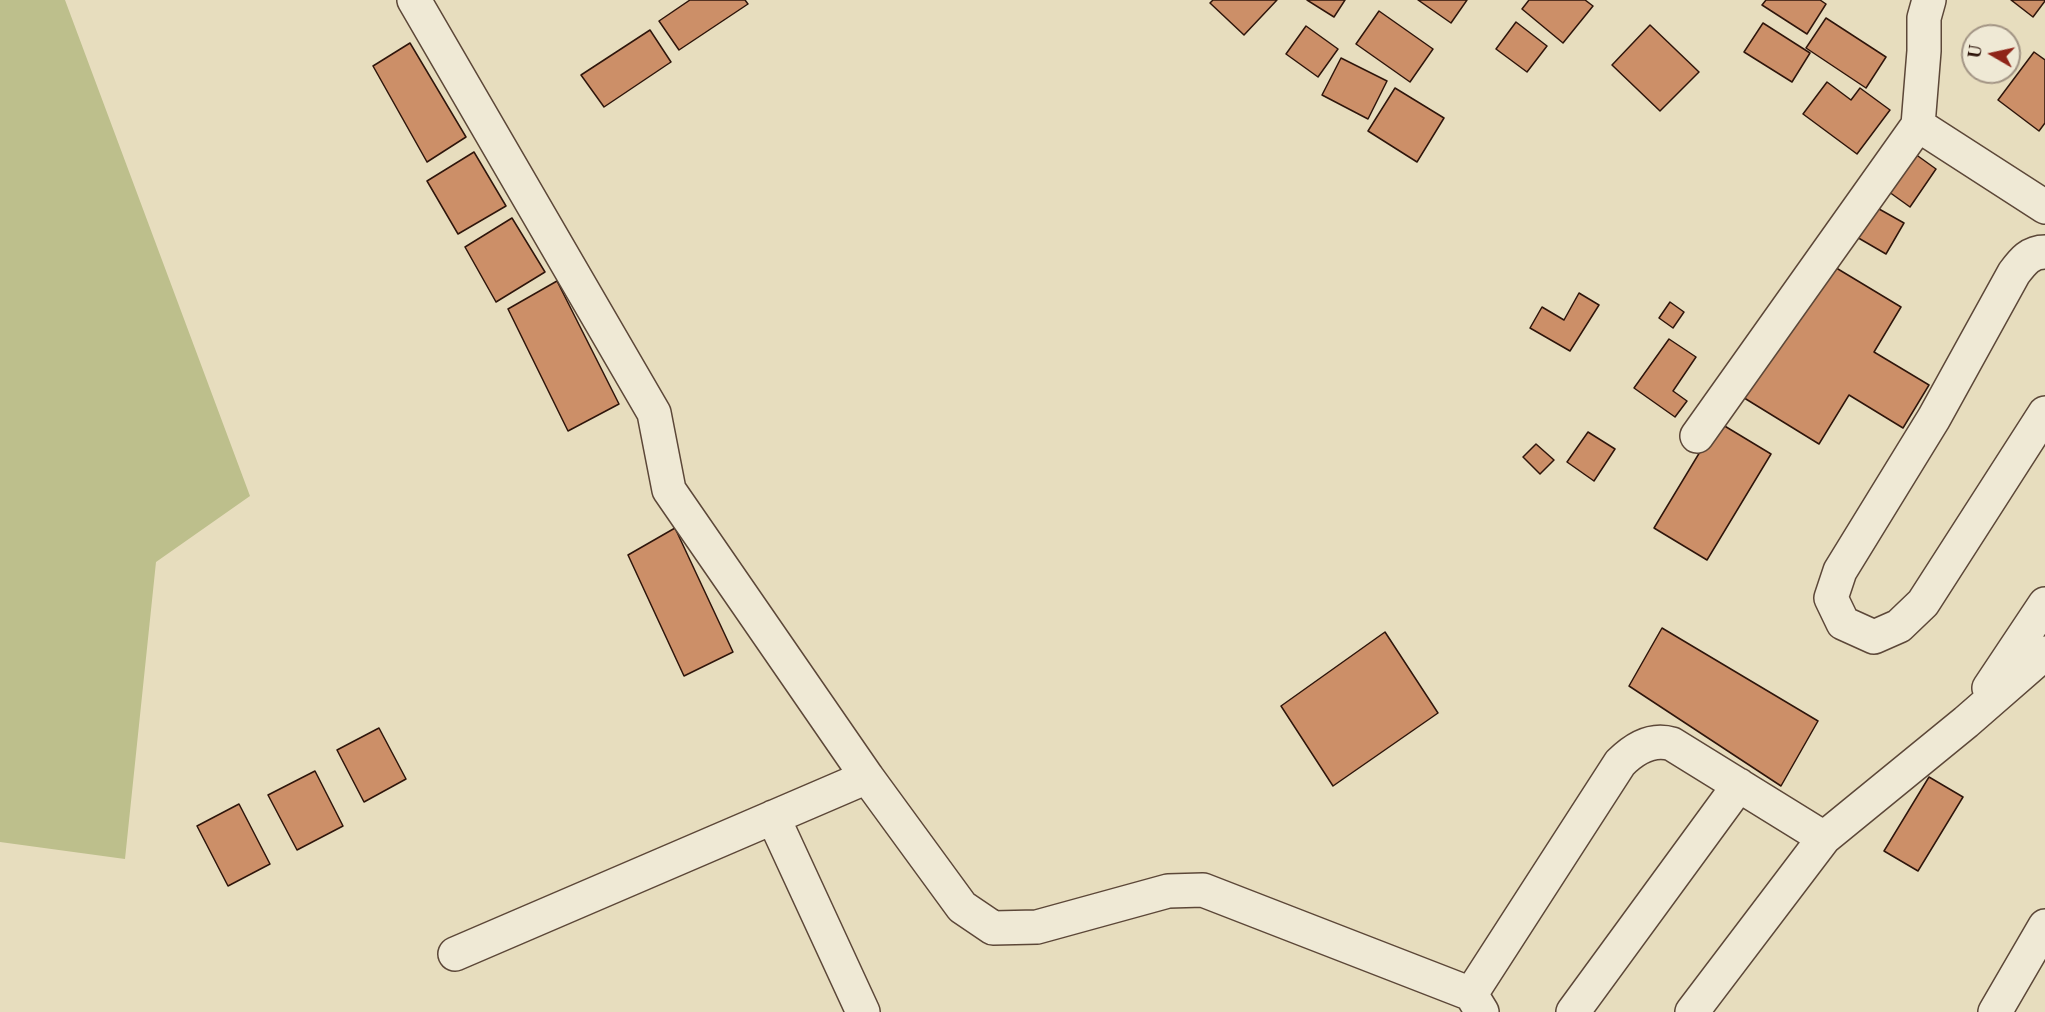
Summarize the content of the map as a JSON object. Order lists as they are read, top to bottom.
{
  "north": "left"
}
